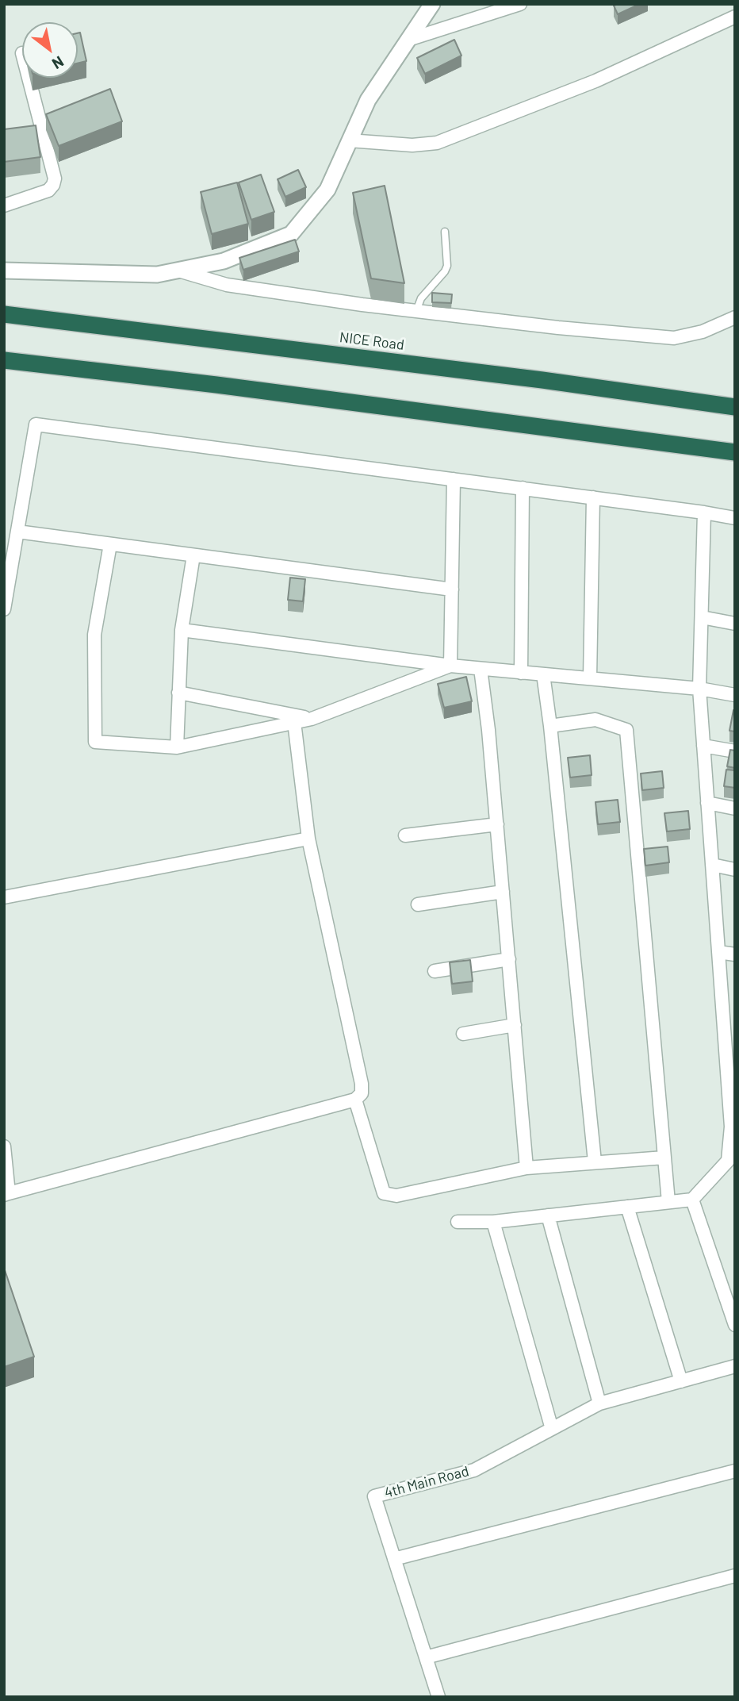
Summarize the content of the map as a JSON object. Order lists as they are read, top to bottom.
{
  "streets": {
    "highway": ["NICE Road"],
    "street": ["4th Main Road"]
  },
  "north": "bottom right"
}
